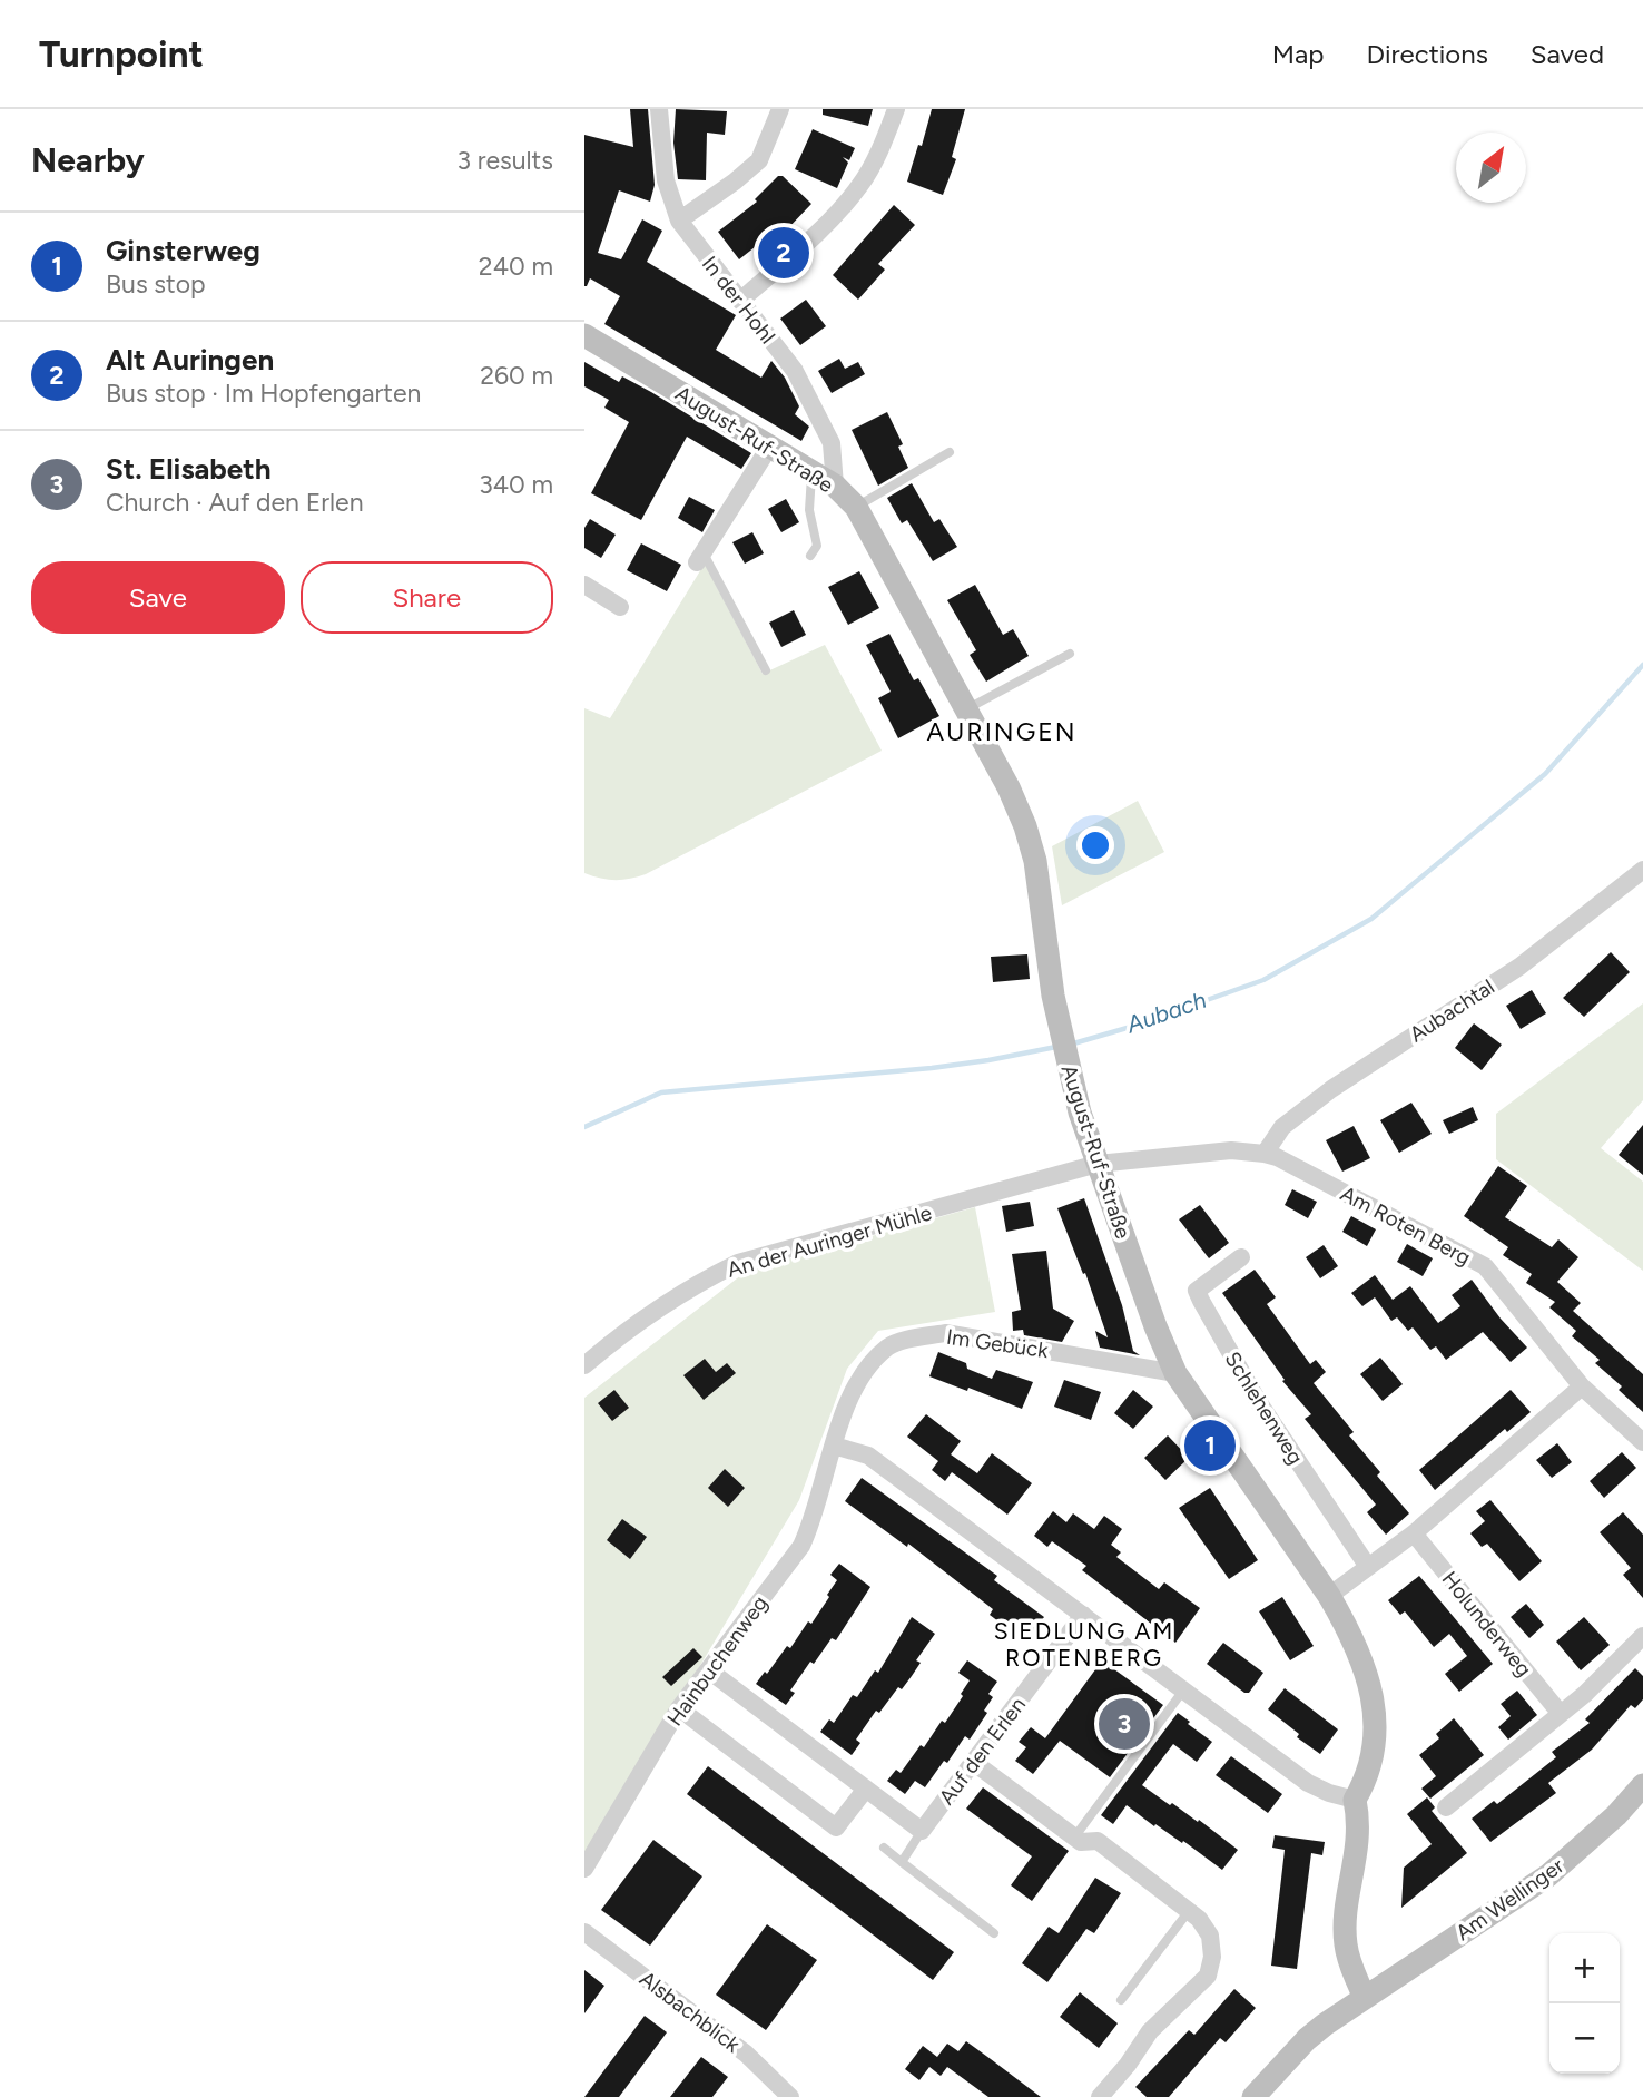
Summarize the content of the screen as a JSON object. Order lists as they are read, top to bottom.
{
  "streets": {
    "street": [
      "In der Hohl",
      "August-Ruf-Straße",
      "Aubachtal",
      "Am Roten Berg",
      "An der Auringer Mühle",
      "Im Gebück",
      "Schlehenweg",
      "Holunderweg",
      "Hainbuchenweg",
      "Auf den Erlen",
      "Am Wellinger",
      "Alsbachblick"
    ]
  },
  "crossings": [
    ["In der Hohl", "August-Ruf-Straße"],
    ["August-Ruf-Straße", "Am Roten Berg"],
    ["August-Ruf-Straße", "An der Auringer Mühle"],
    ["August-Ruf-Straße", "Im Gebück"],
    ["August-Ruf-Straße", "Am Wellinger"],
    ["Aubachtal", "Am Roten Berg"],
    ["Am Roten Berg", "An der Auringer Mühle"],
    ["Im Gebück", "Hainbuchenweg"]
  ],
  "districts": ["AURINGEN", "SIEDLUNG AM ROTENBERG"],
  "water": ["Aubach"],
  "north": "top right",
  "page": {
    "header": "Turnpoint",
    "nav": ["Map", "Directions", "Saved"],
    "heading": ["Nearby", "3 results"],
    "list": [
      {
        "mark": "1",
        "name": "Ginsterweg",
        "note": "Bus stop",
        "value": "240 m"
      },
      {
        "mark": "2",
        "name": "Alt Auringen",
        "note": "Bus stop · Im Hopfengarten",
        "value": "260 m"
      },
      {
        "mark": "3",
        "name": "St. Elisabeth",
        "note": "Church · Auf den Erlen",
        "value": "340 m"
      }
    ],
    "pins": ["2", "1", "3"],
    "buttons": ["Save", "Share"],
    "map_buttons": ["+", "−"]
  }
}
